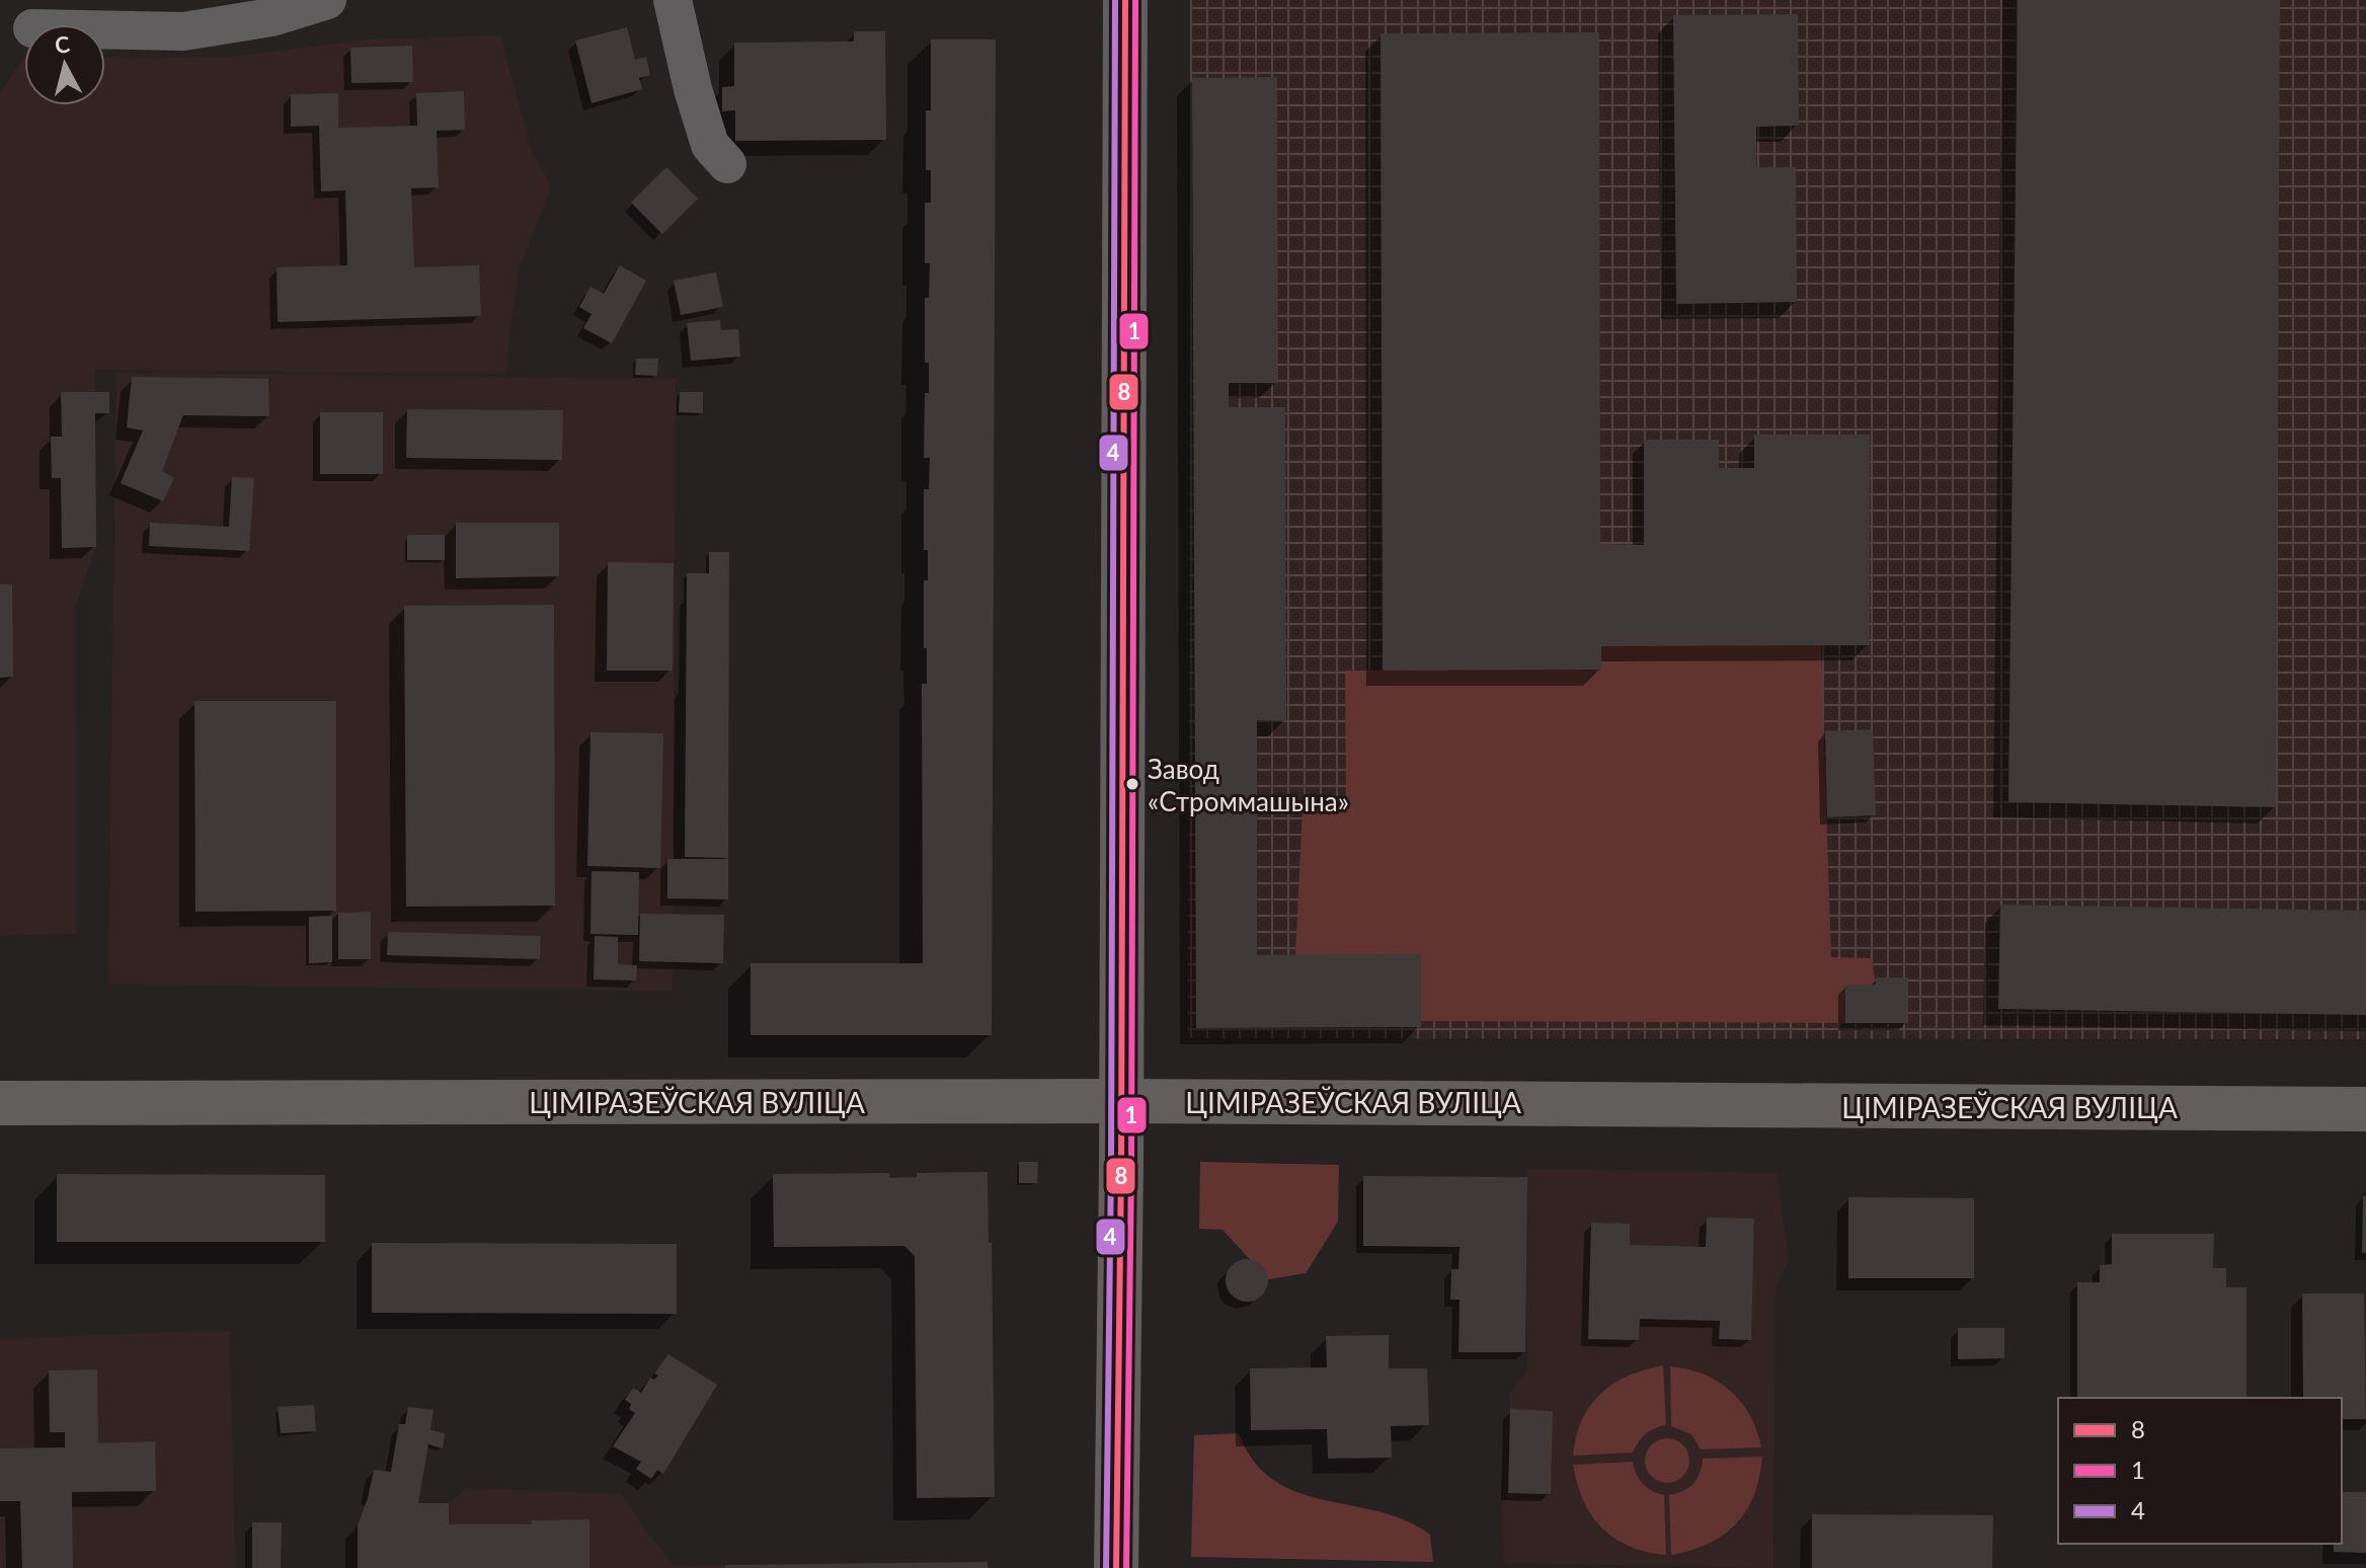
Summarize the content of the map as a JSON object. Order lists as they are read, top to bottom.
{
  "streets": {
    "main road": ["ЦІМІРАЗЕЎСКАЯ ВУЛІЦА"]
  },
  "places": ["Завод «Строммашына»"],
  "lines": ["transit line 8", "transit line 1", "transit line 4"],
  "legend": ["8", "1", "4"],
  "north": "top"
}
